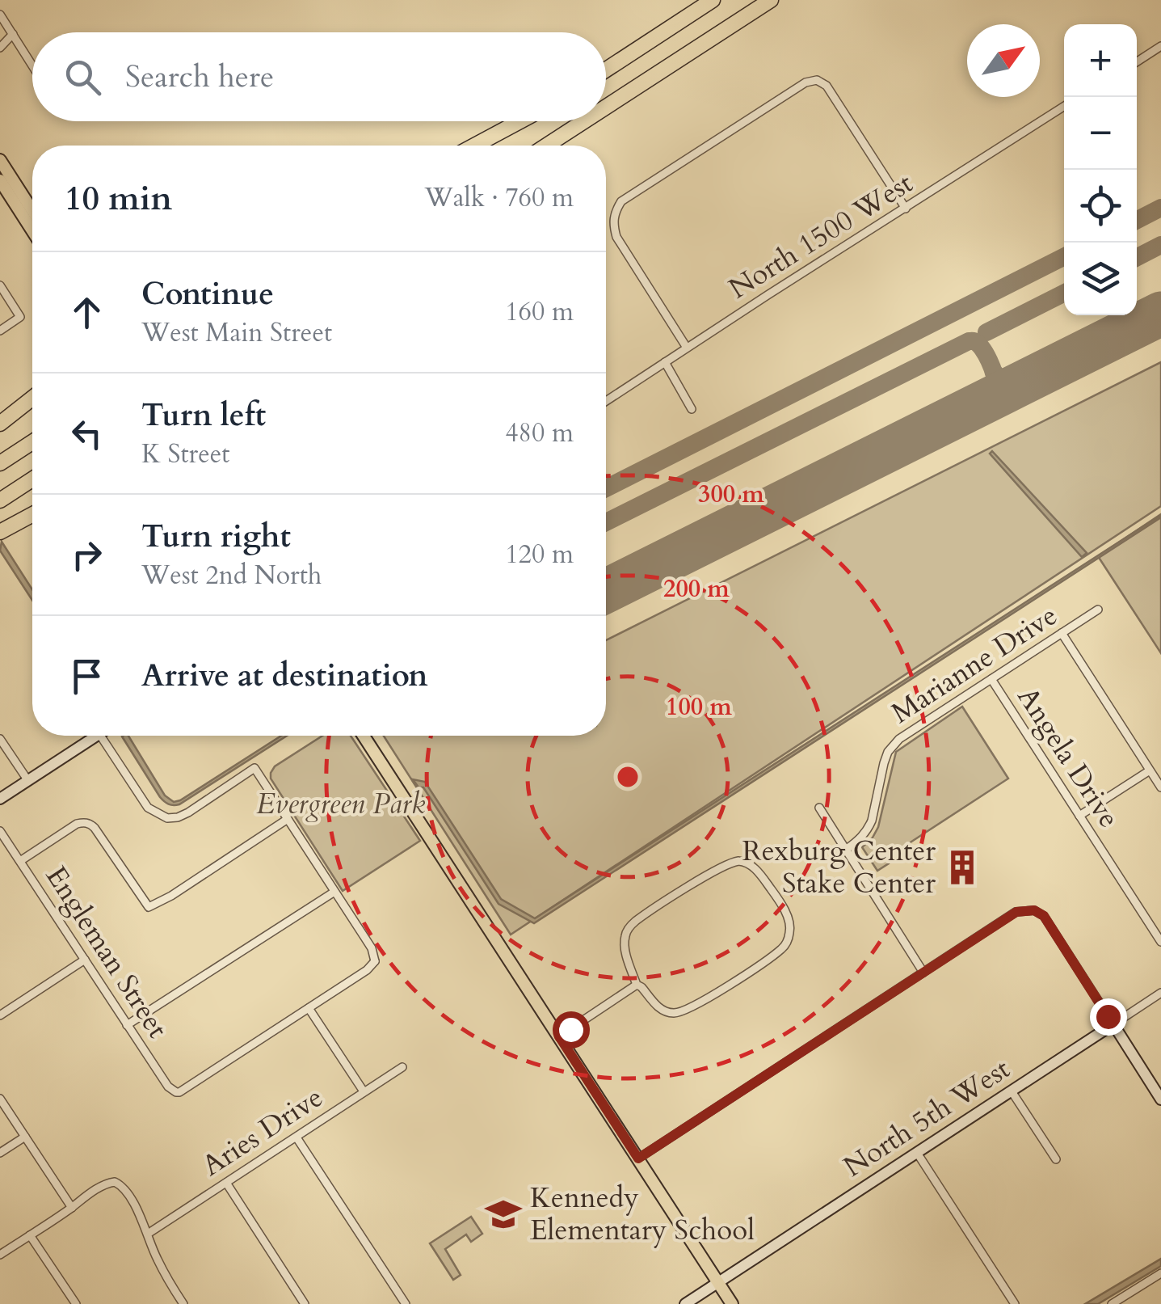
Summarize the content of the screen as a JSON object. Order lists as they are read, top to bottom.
{
  "streets": {
    "street": [
      "North 1500 West",
      "Marianne Drive",
      "Angela Drive",
      "Engleman Street",
      "North 5th West",
      "Aries Drive"
    ]
  },
  "crossings": [
    ["Marianne Drive", "Angela Drive"]
  ],
  "parks": ["Evergreen Park"],
  "places": {
    "building": ["Rexburg Center Stake Center"],
    "school or university": ["Kennedy Elementary School"]
  },
  "north": "top right",
  "page": {
    "map_buttons": ["+", "−"],
    "search": "Search here",
    "heading": ["10 min", "Walk · 760 m"],
    "list": [
      ["Continue", "West Main Street", "160 m"],
      ["Turn left", "K Street", "480 m"],
      ["Turn right", "West 2nd North", "120 m"],
      "Arrive at destination"
    ]
  },
  "rings": ["300 m", "200 m", "100 m"]
}
